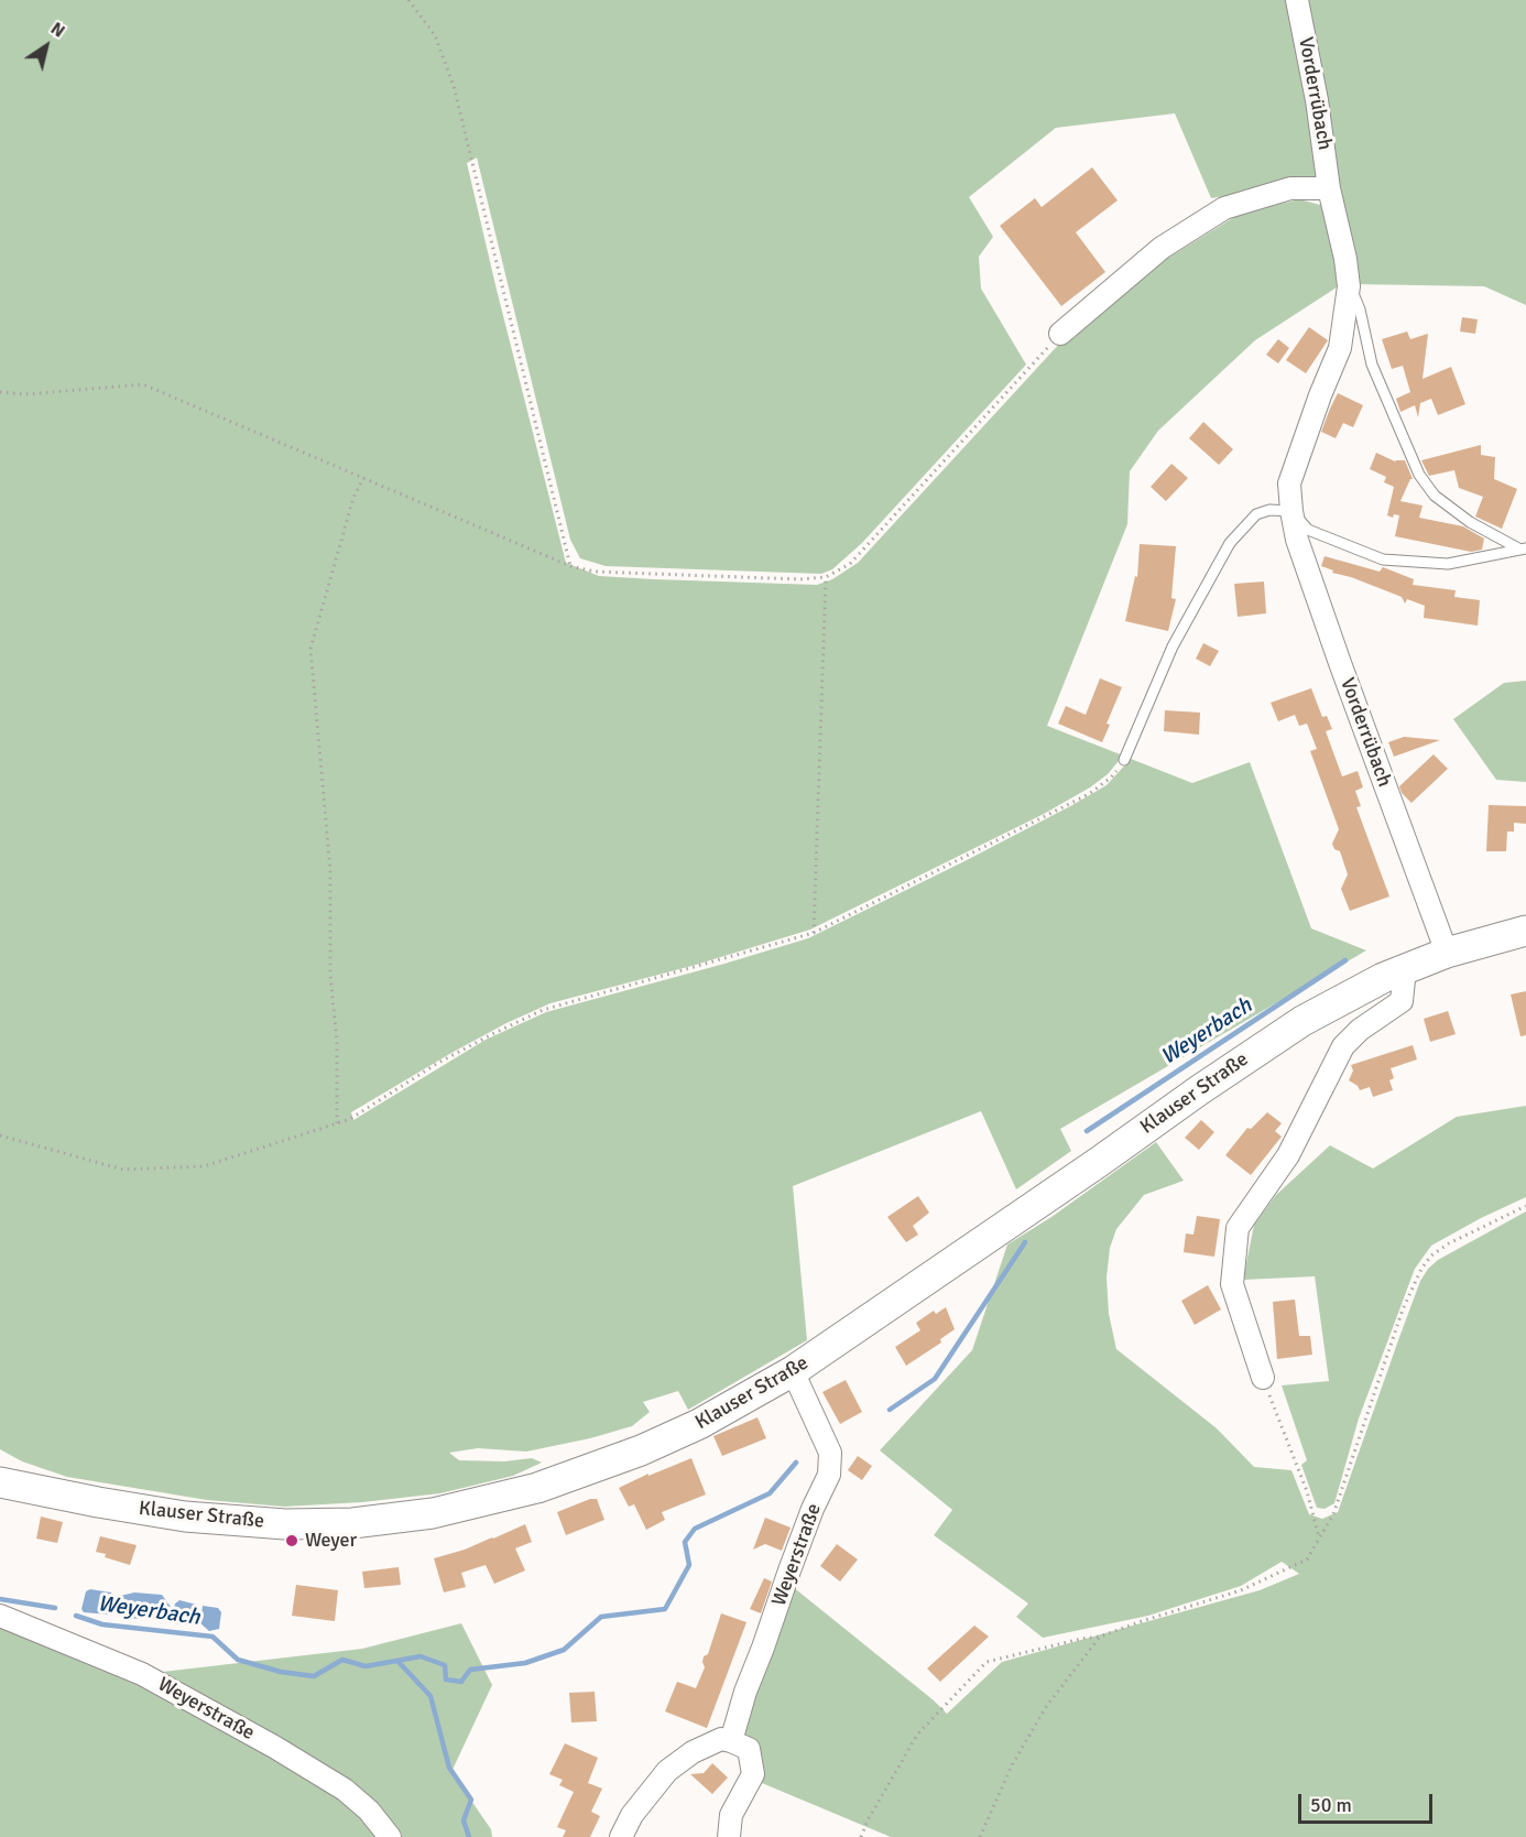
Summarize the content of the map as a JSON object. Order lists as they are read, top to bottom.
{
  "streets": {
    "main road": ["Klauser Straße"],
    "street": ["Vorderrübach", "Weyerstraße"]
  },
  "crossings": [
    ["Vorderrübach", "Klauser Straße"],
    ["Klauser Straße", "Weyerstraße"]
  ],
  "water": ["Weyerbach"],
  "places": ["Weyer"],
  "scale_bar": "50 m",
  "north": "top right"
}
